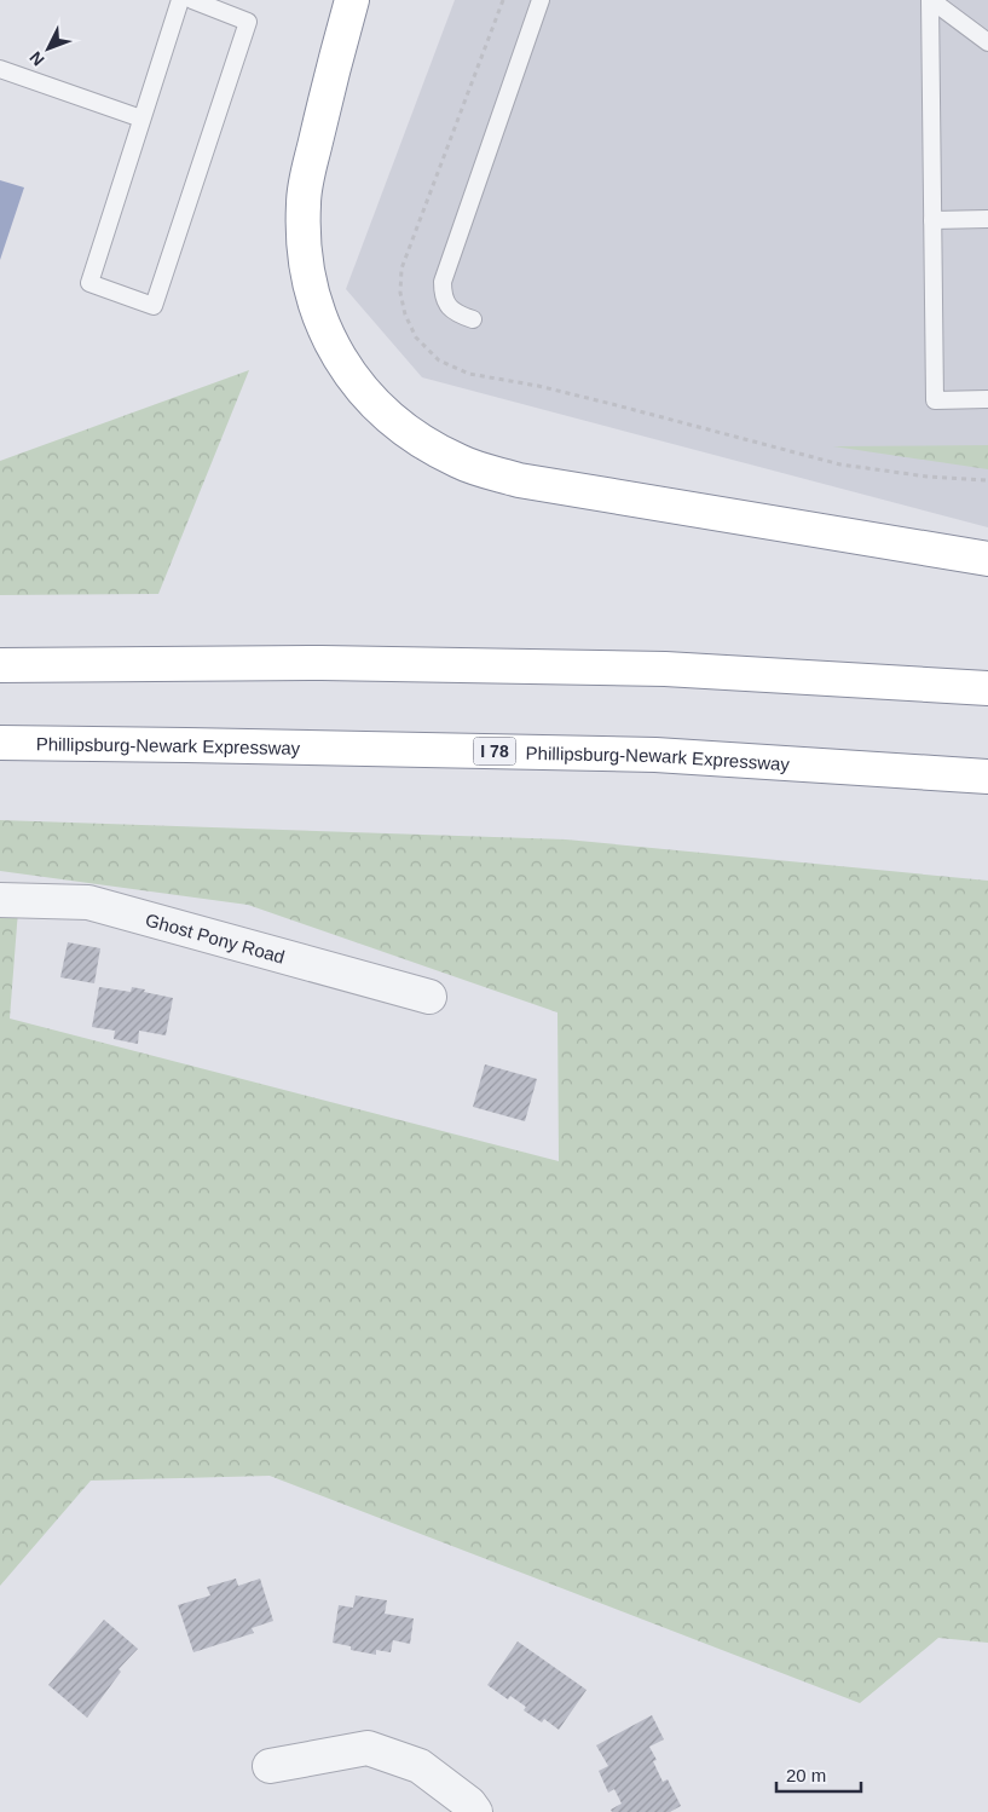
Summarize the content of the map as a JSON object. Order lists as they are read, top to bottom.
{
  "streets": {
    "highway": ["Phillipsburg-Newark Expressway", "I 78"],
    "street": ["Ghost Pony Road"]
  },
  "scale_bar": "20 m",
  "north": "bottom left"
}
